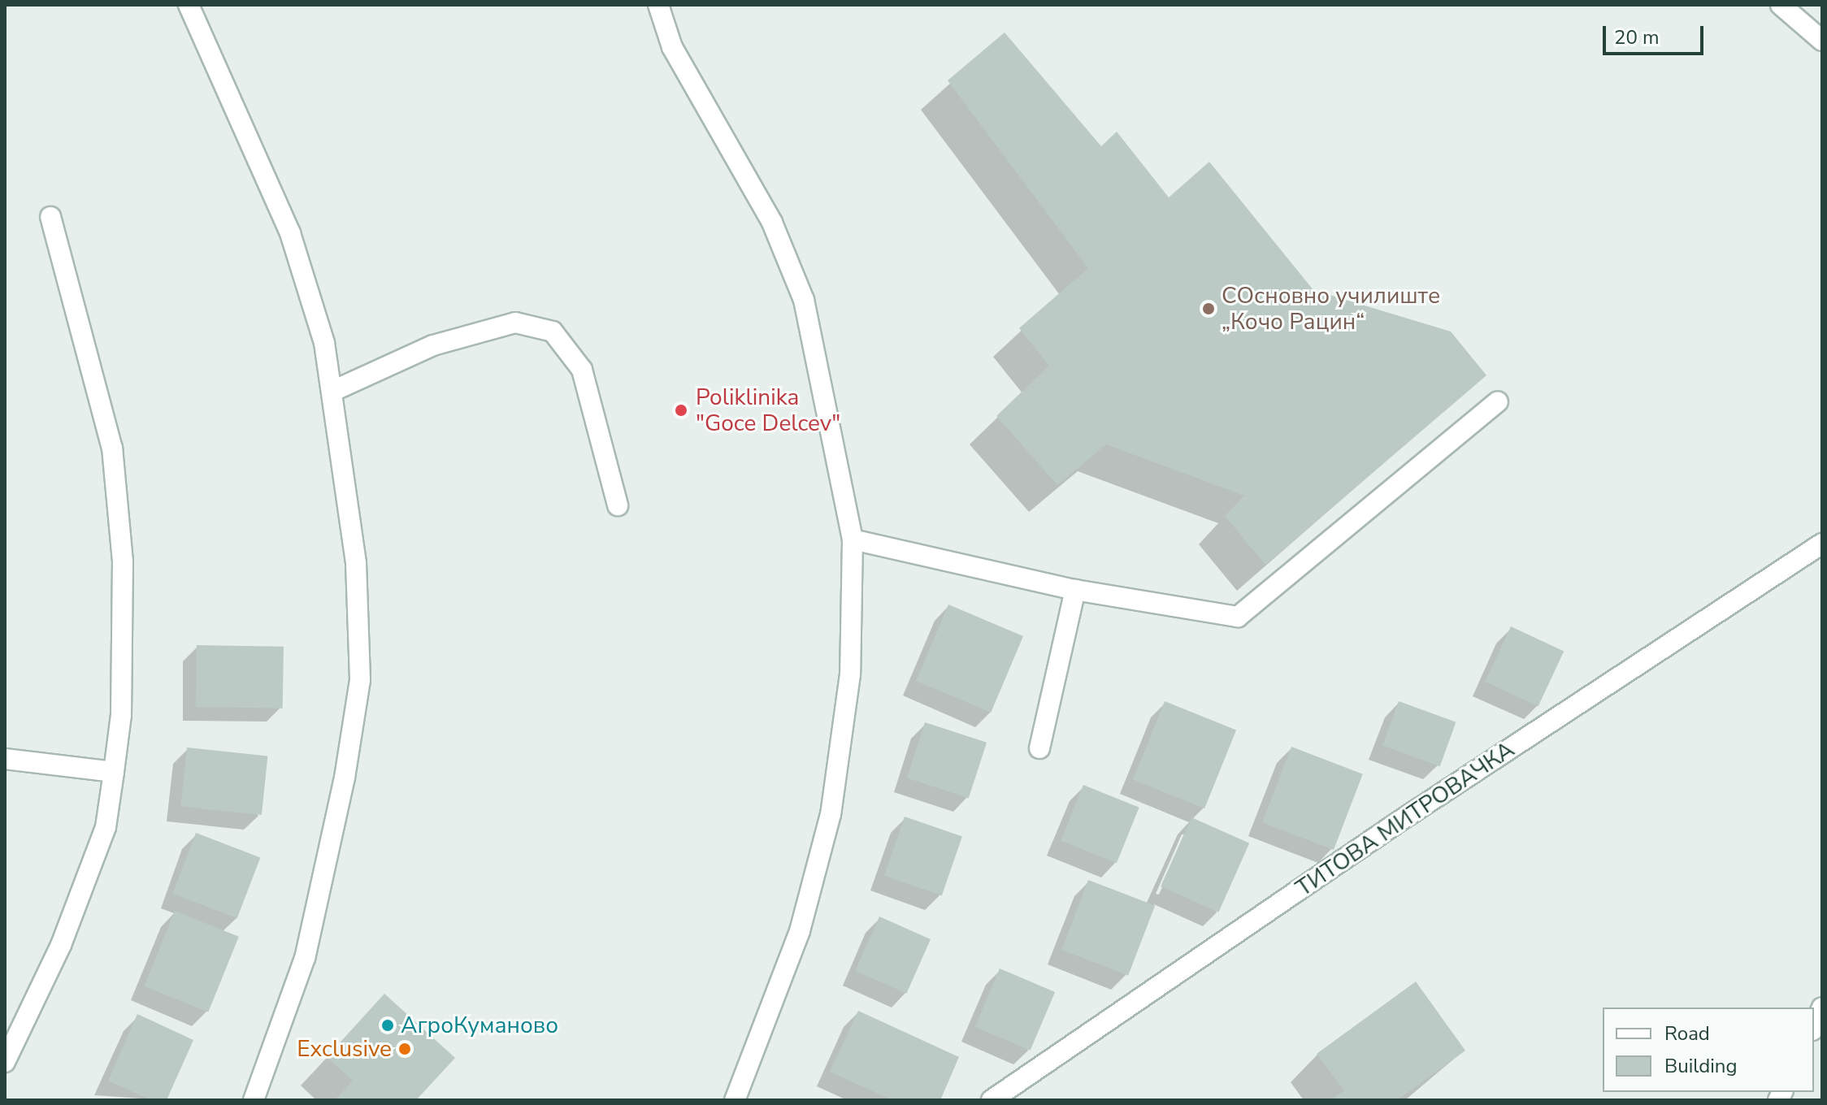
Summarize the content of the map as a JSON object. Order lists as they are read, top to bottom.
{
  "streets": {
    "street": ["ТИТОВА МИТРОВАЧКА"]
  },
  "places": [
    "СОсновно училиште „Кочо Рацин“",
    "Poliklinika \"Goce Delcev\"",
    "АгроКуманово",
    "Exclusive"
  ],
  "legend": ["Road", "Building"],
  "scale_bar": "20 m"
}
